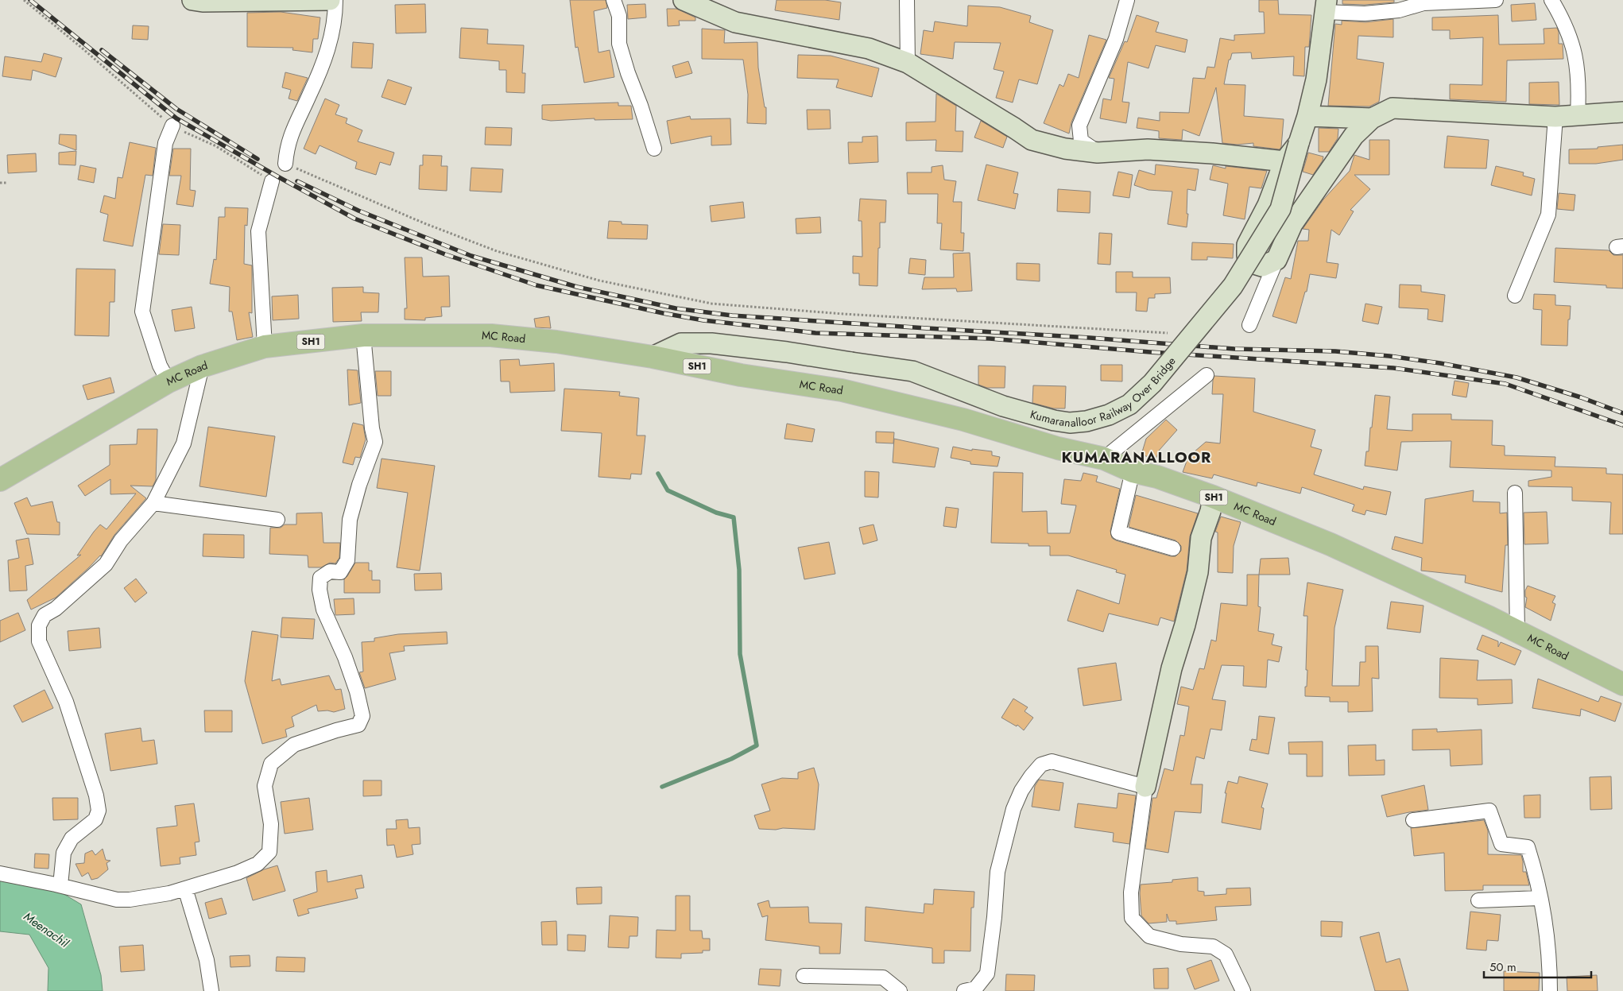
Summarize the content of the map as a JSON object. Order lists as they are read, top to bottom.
{
  "streets": {
    "main road": ["MC Road", "SH1"],
    "street": ["Kumaranalloor Railway Over Bridge"]
  },
  "crossings": [
    ["MC Road", "Kumaranalloor Railway Over Bridge"]
  ],
  "districts": ["KUMARANALLOOR"],
  "water": ["Meenachil"],
  "scale_bar": "50 m"
}
